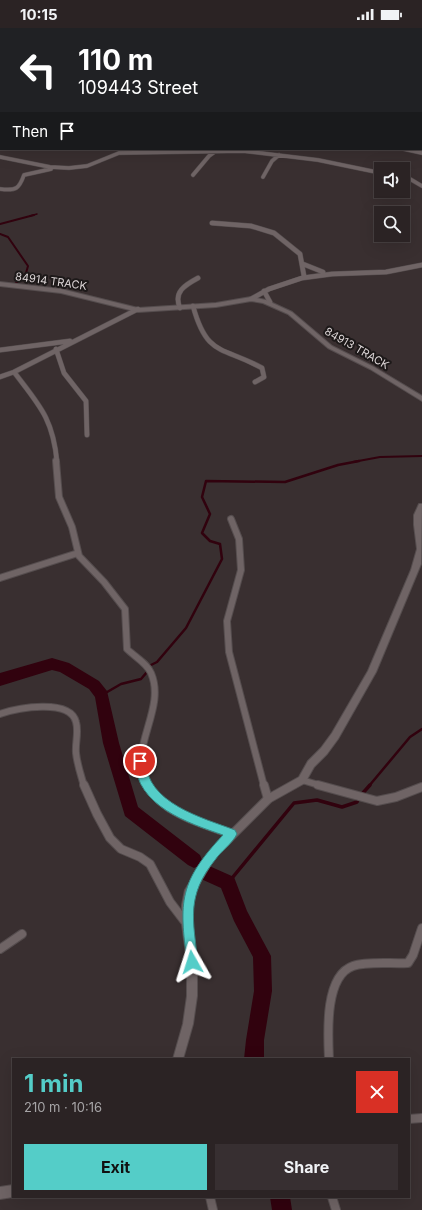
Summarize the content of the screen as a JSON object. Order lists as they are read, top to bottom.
{
  "streets": {
    "street": ["84914 TRACK", "84913 TRACK"]
  },
  "crossings": [
    ["84914 TRACK", "84913 TRACK"]
  ],
  "page": {
    "status": "10:15",
    "turn": ["110 m", "109443 Street"],
    "then": "Then",
    "heading": ["1 min", "210 m · 10:16"],
    "buttons": ["Exit", "Share"]
  }
}
